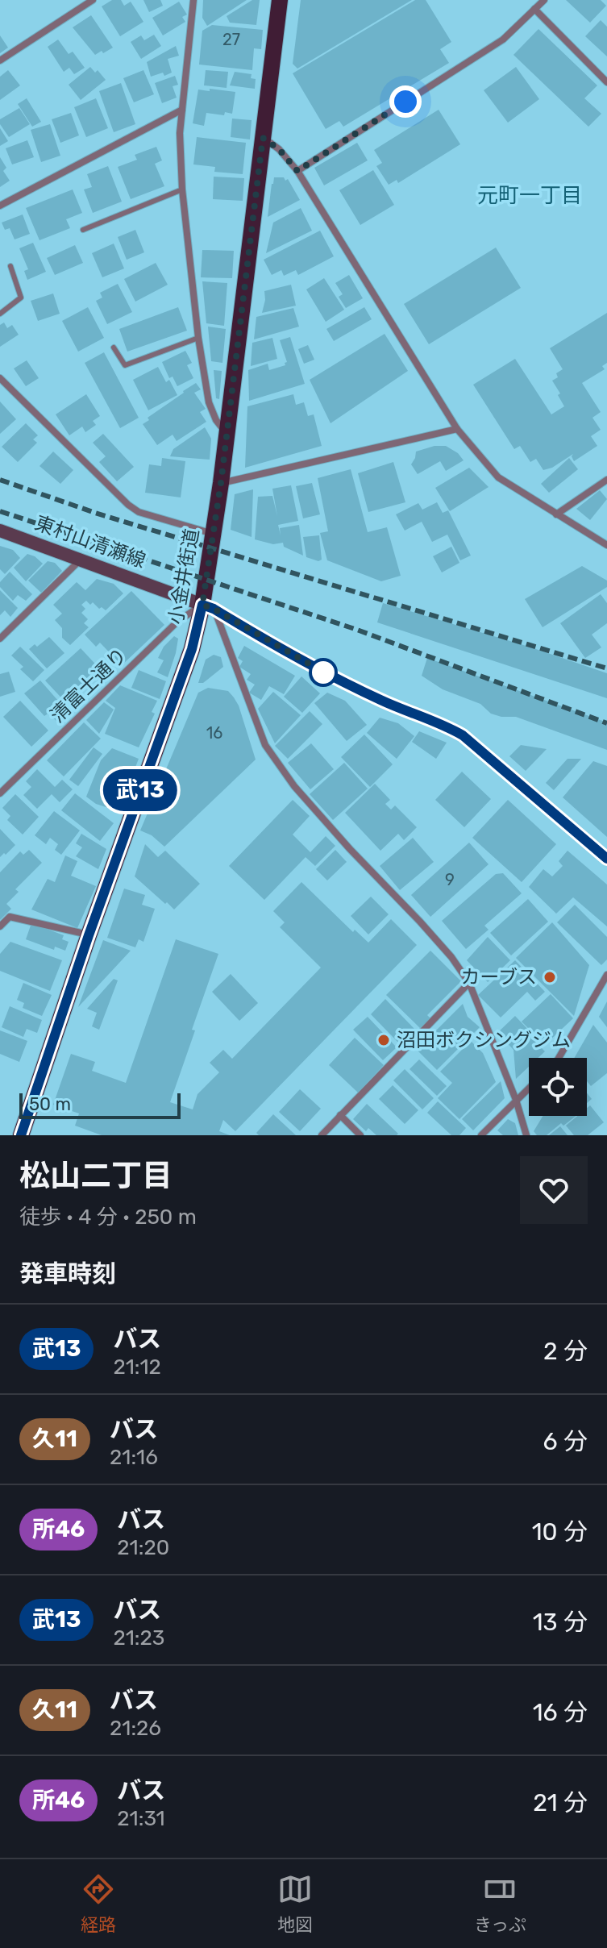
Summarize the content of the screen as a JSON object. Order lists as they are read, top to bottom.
{
  "streets": {
    "main road": ["東村山清瀬線", "小金井街道"],
    "street": ["清富士通り"]
  },
  "crossings": [
    ["東村山清瀬線", "小金井街道"],
    ["東村山清瀬線", "清富士通り"],
    ["小金井街道", "清富士通り"]
  ],
  "districts": ["元町一丁目"],
  "places": ["カーブス", "沼田ボクシングジム"],
  "lines": ["bus line 武13"],
  "house_numbers": ["27", "16", "9"],
  "scale_bar": "50 m",
  "page": {
    "on_map": "武13",
    "scale": "50 m",
    "heading": [
      ["松山二丁目", "徒歩 · 4 分 · 250 m"],
      "発車時刻"
    ],
    "list": [
      {
        "mark": "武13",
        "name": "バス",
        "note": "21:12",
        "value": "2 分"
      },
      {
        "mark": "久11",
        "name": "バス",
        "note": "21:16",
        "value": "6 分"
      },
      {
        "mark": "所46",
        "name": "バス",
        "note": "21:20",
        "value": "10 分"
      },
      {
        "mark": "武13",
        "name": "バス",
        "note": "21:23",
        "value": "13 分"
      },
      {
        "mark": "久11",
        "name": "バス",
        "note": "21:26",
        "value": "16 分"
      },
      {
        "mark": "所46",
        "name": "バス",
        "note": "21:31",
        "value": "21 分"
      }
    ],
    "tabs": ["経路", "地図", "きっぷ"]
  }
}
